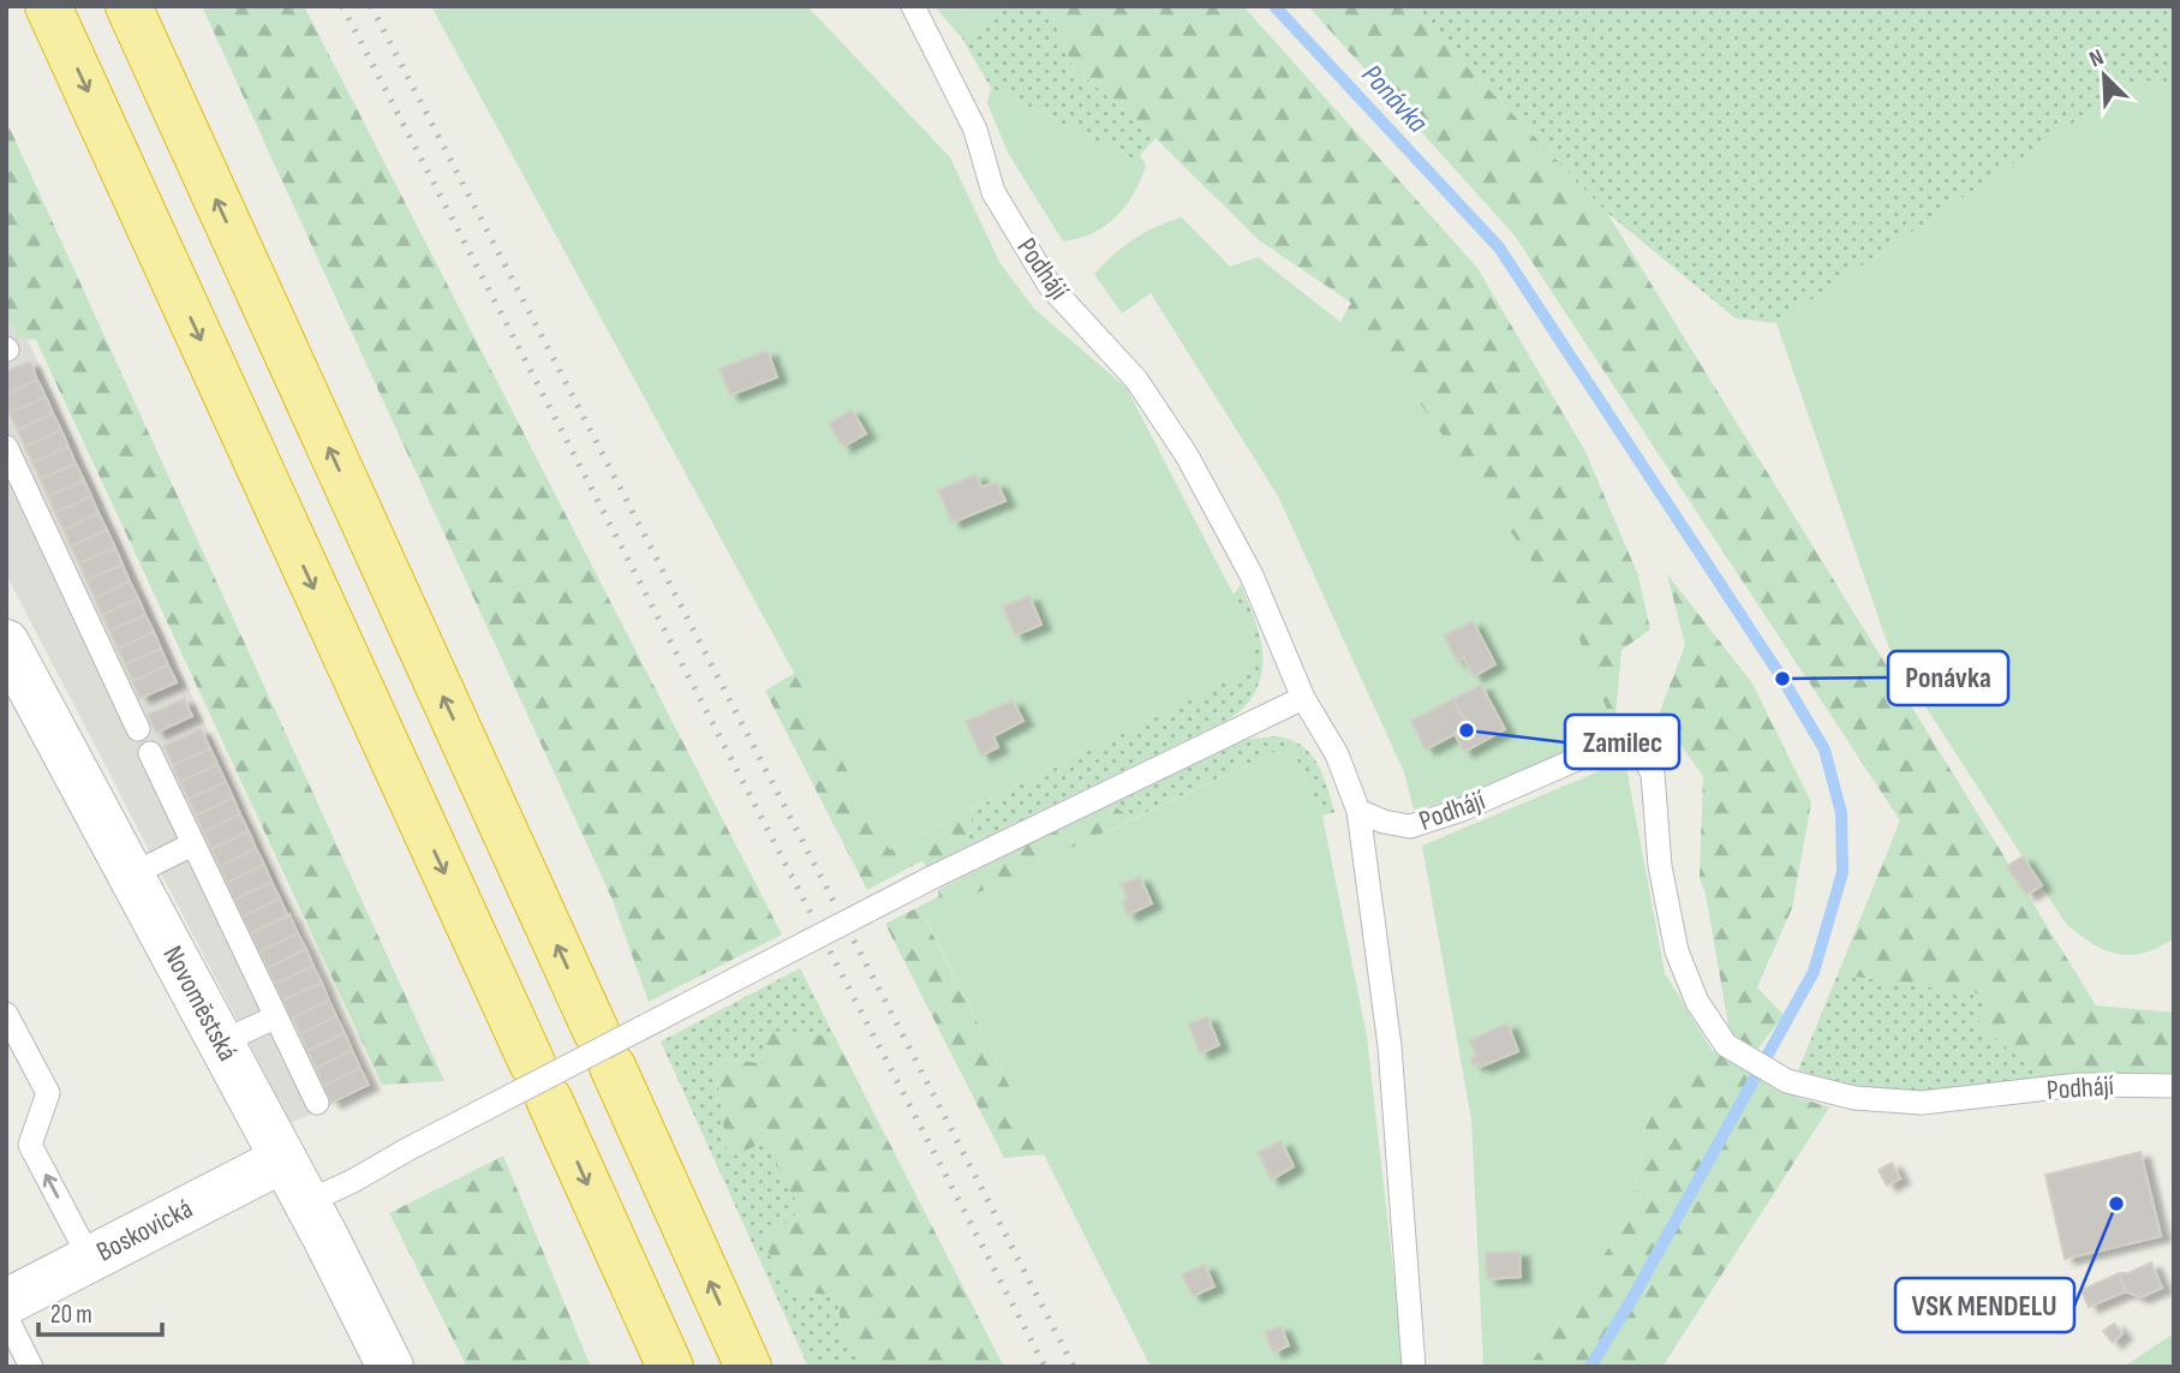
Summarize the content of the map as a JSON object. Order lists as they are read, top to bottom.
{
  "streets": {
    "street": ["Novoměstská", "Boskovická"],
    "lane": ["Podhájí"]
  },
  "crossings": [
    ["Novoměstská", "Boskovická"]
  ],
  "water": ["Ponávka"],
  "places": ["Ponávka", "Zamilec", "VSK MENDELU"],
  "scale_bar": "20 m",
  "north": "top left"
}
